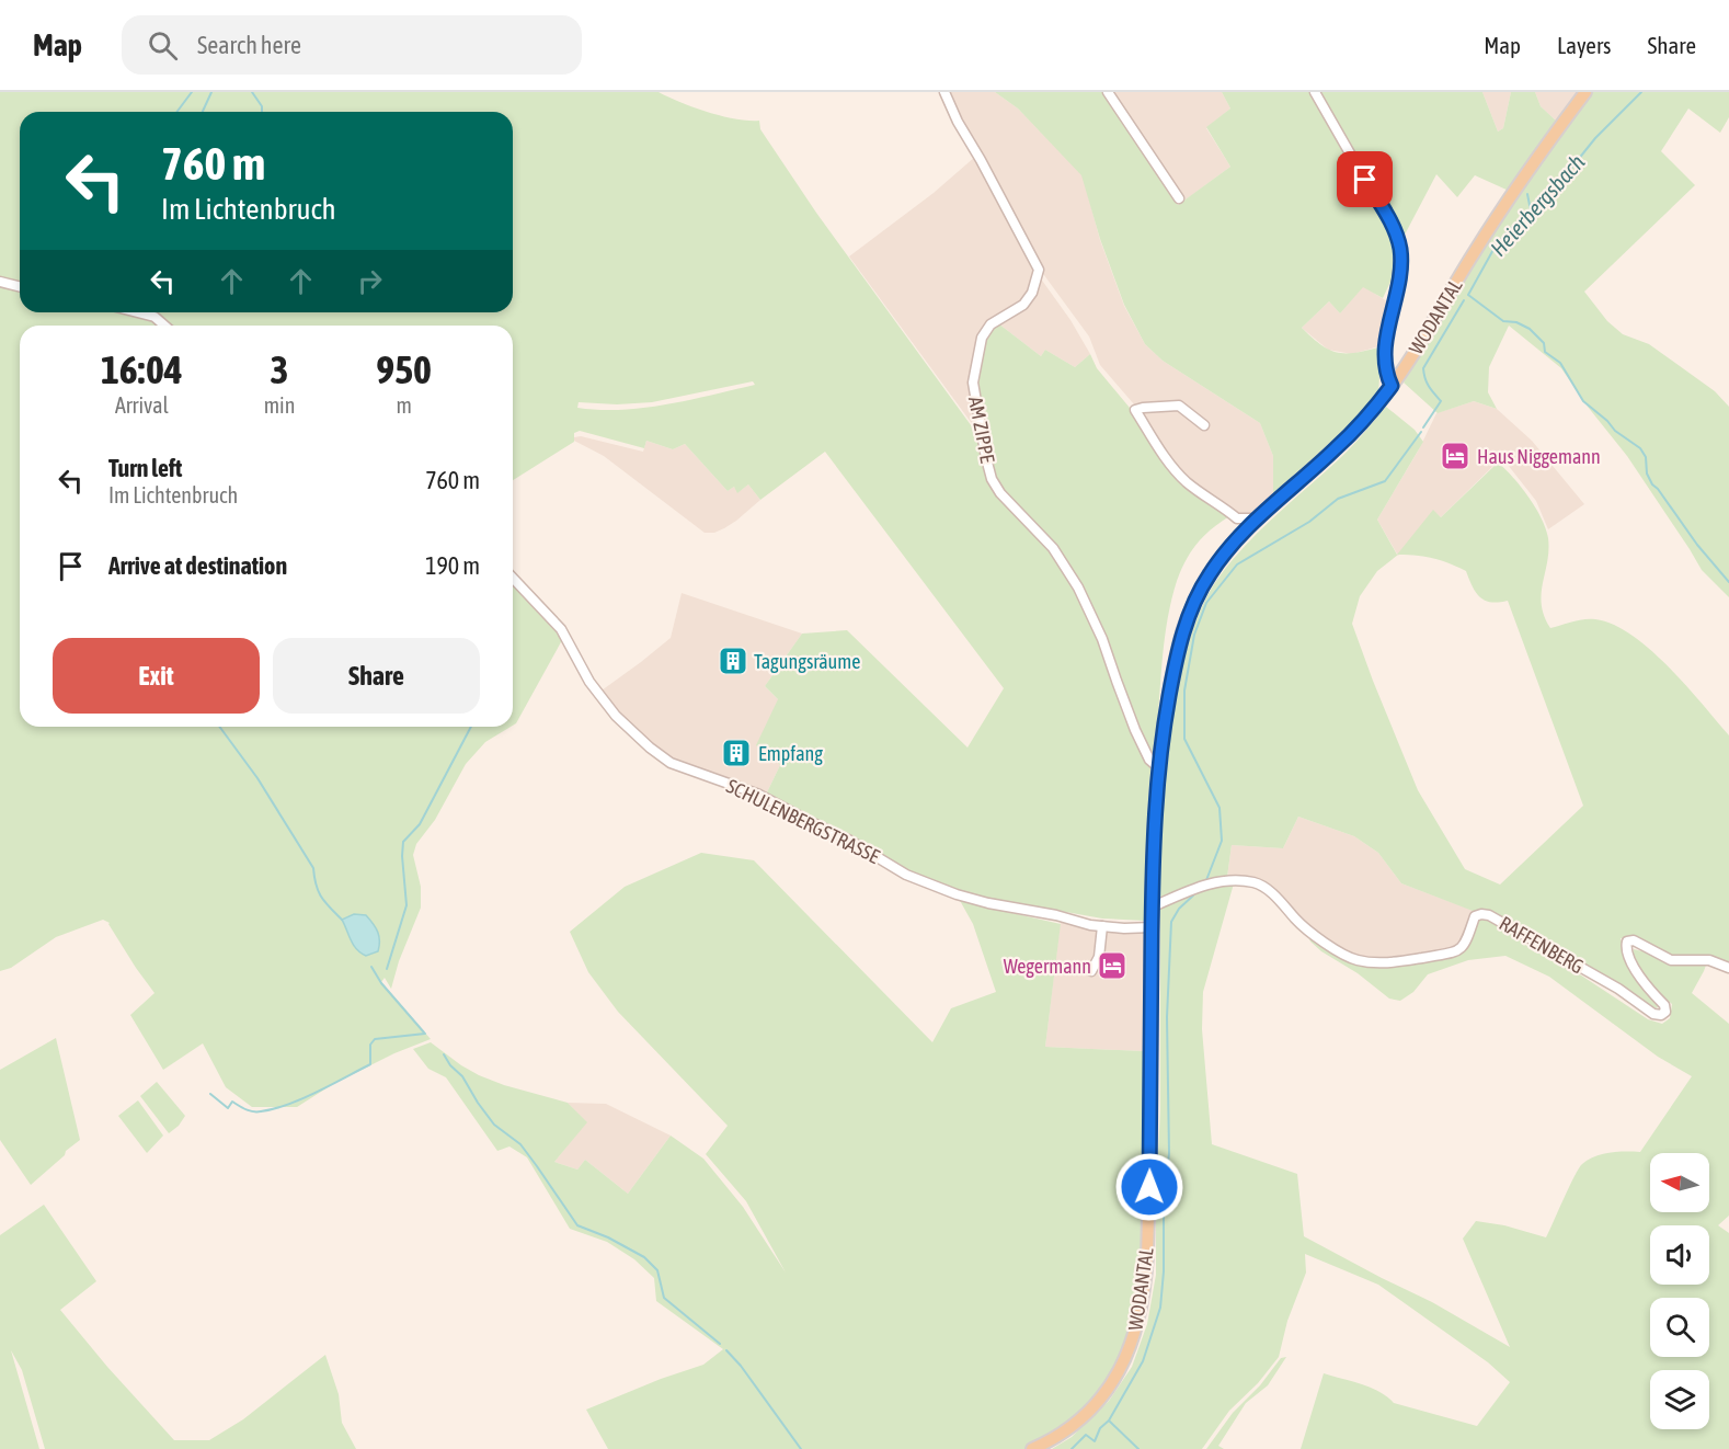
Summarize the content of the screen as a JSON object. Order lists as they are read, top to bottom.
{
  "streets": {
    "main road": ["WODANTAL"],
    "street": ["AM ZIPPE", "SCHULENBERGSTRASSE", "RAFFENBERG"]
  },
  "crossings": [
    ["WODANTAL", "AM ZIPPE"],
    ["WODANTAL", "SCHULENBERGSTRASSE"],
    ["WODANTAL", "RAFFENBERG"]
  ],
  "water": ["Heierbergsbach"],
  "places": {
    "hotel": ["Haus Niggemann", "Wegermann"],
    "building": ["Tagungsräume", "Empfang"]
  },
  "north": "left",
  "page": {
    "header": "Map",
    "search": "Search here",
    "nav": ["Map", "Layers", "Share"],
    "turn": ["760 m", "Im Lichtenbruch"],
    "eta": [
      "16:04",
      "Arrival",
      "3",
      "min",
      "950",
      "m"
    ],
    "list": [
      {
        "name": "Turn left",
        "note": "Im Lichtenbruch",
        "value": "760 m"
      },
      {
        "name": "Arrive at destination",
        "value": "190 m"
      }
    ],
    "buttons": ["Exit", "Share"]
  }
}
